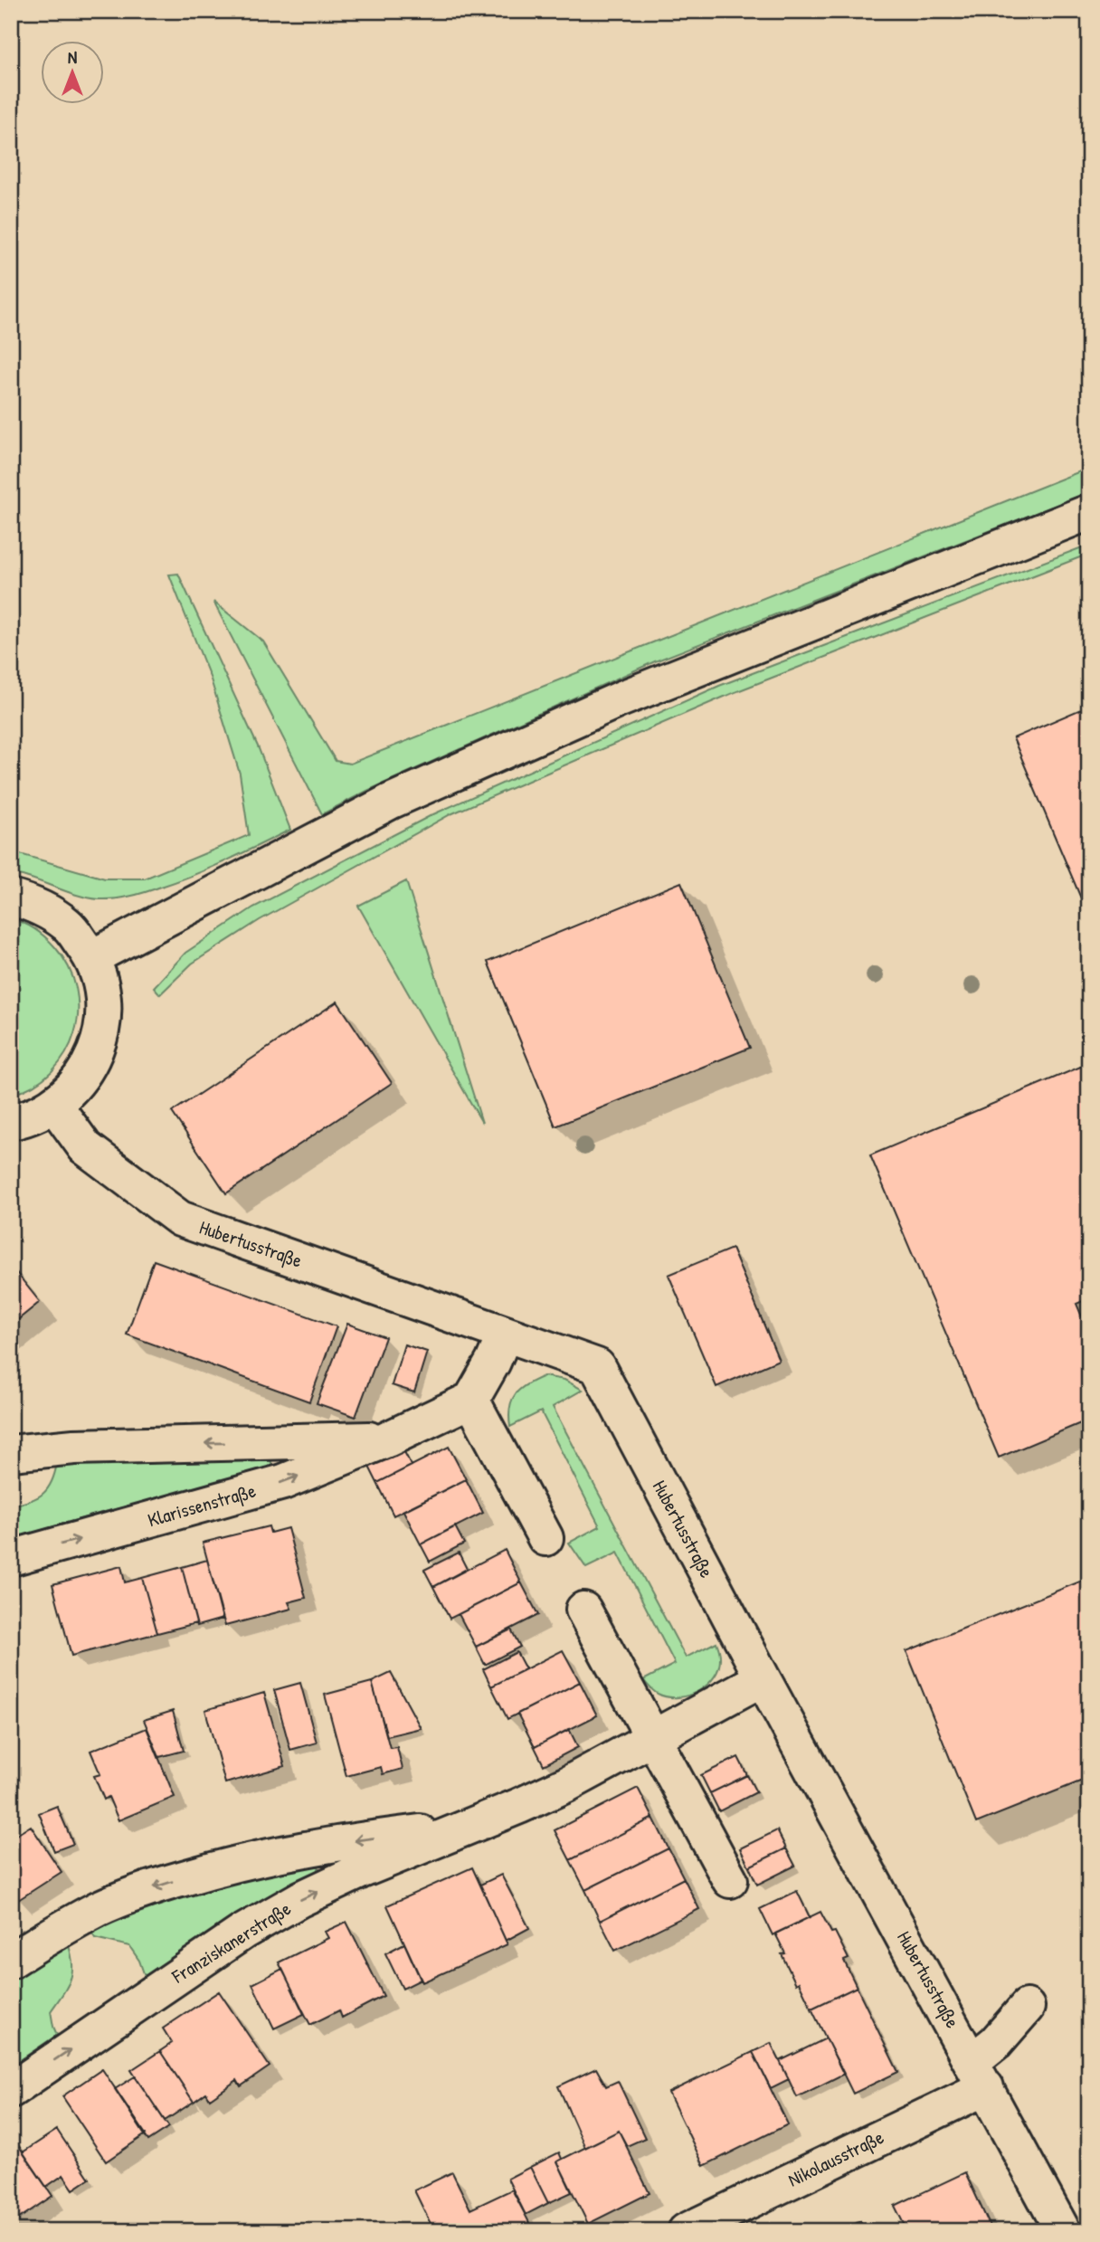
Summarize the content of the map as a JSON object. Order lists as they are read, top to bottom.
{
  "streets": {
    "street": [
      "Hubertusstraße",
      "Klarissenstraße",
      "Franziskanerstraße",
      "Nikolausstraße"
    ]
  },
  "crossings": [
    ["Hubertusstraße", "Franziskanerstraße"],
    ["Hubertusstraße", "Nikolausstraße"]
  ],
  "north": "top"
}
